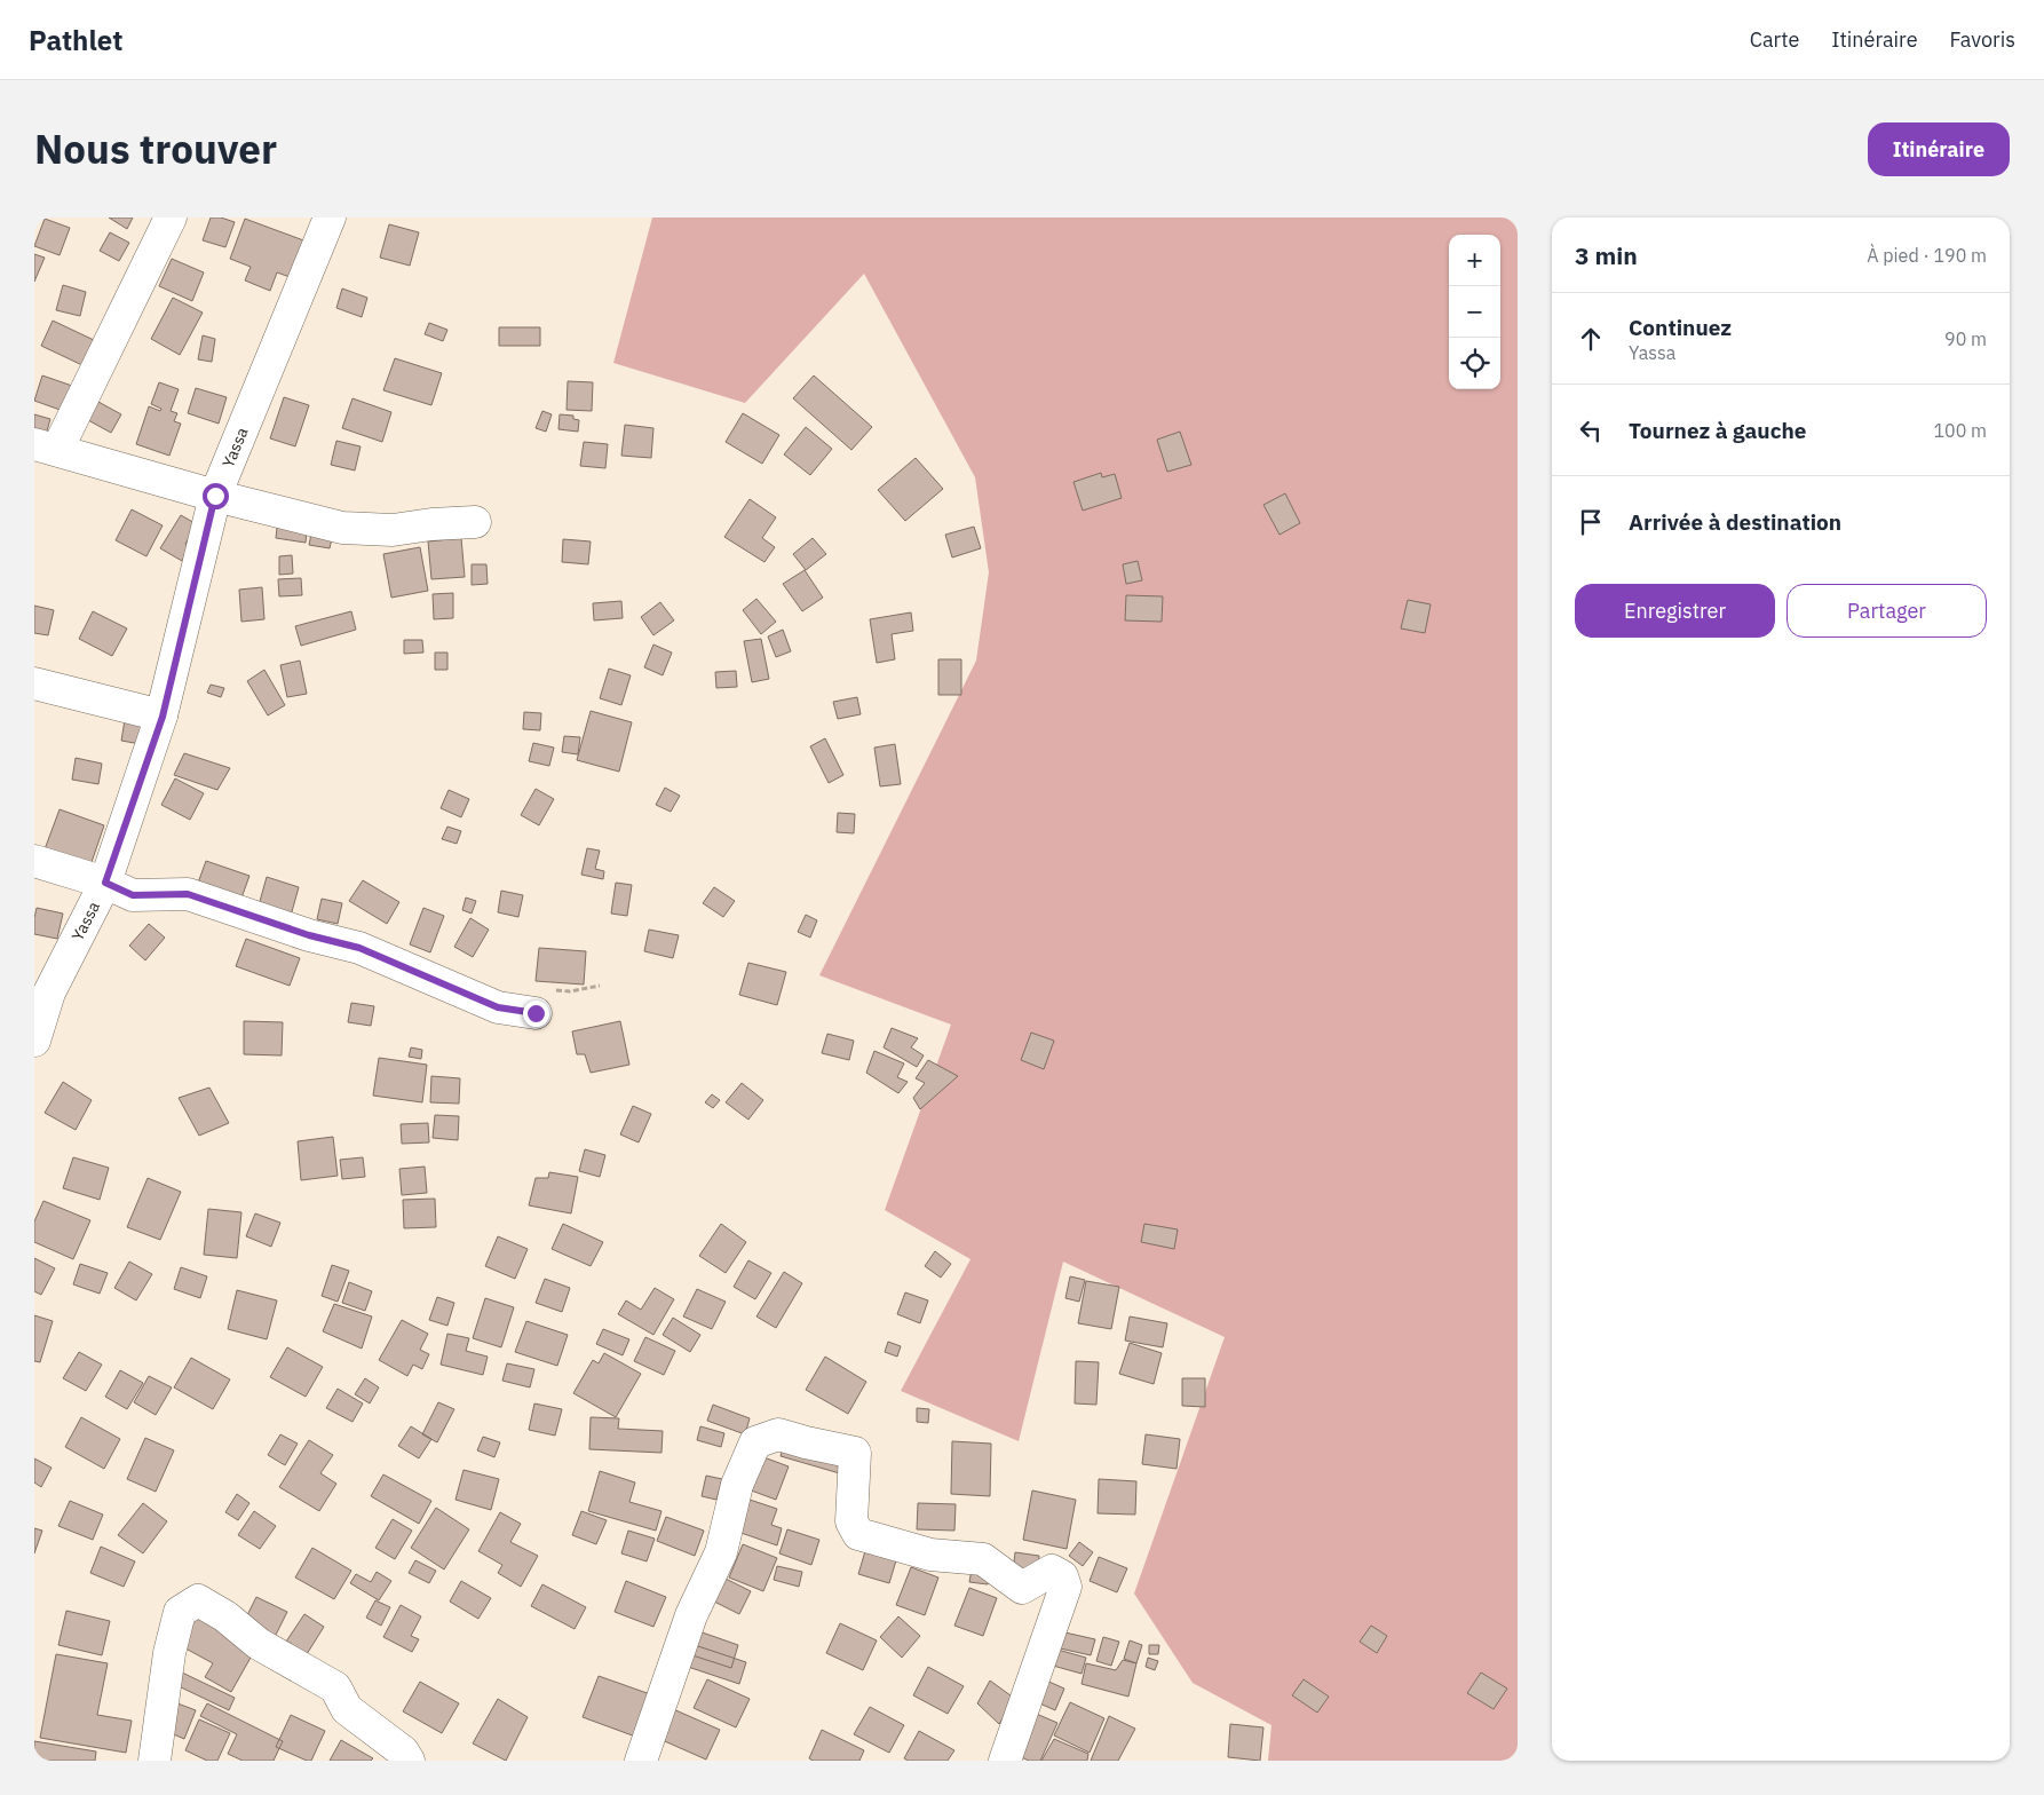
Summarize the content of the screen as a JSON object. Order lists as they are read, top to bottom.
{
  "streets": {
    "street": ["Yassa"]
  },
  "page": {
    "header": "Pathlet",
    "nav": ["Carte", "Itinéraire", "Favoris"],
    "title": "Nous trouver",
    "buttons": [
      "Itinéraire",
      ["Enregistrer", "Partager"]
    ],
    "heading": ["3 min", "À pied · 190 m"],
    "map_buttons": ["+", "−"],
    "list": [
      ["Continuez", "Yassa", "90 m"],
      ["Tournez à gauche", "100 m"],
      "Arrivée à destination"
    ]
  }
}
